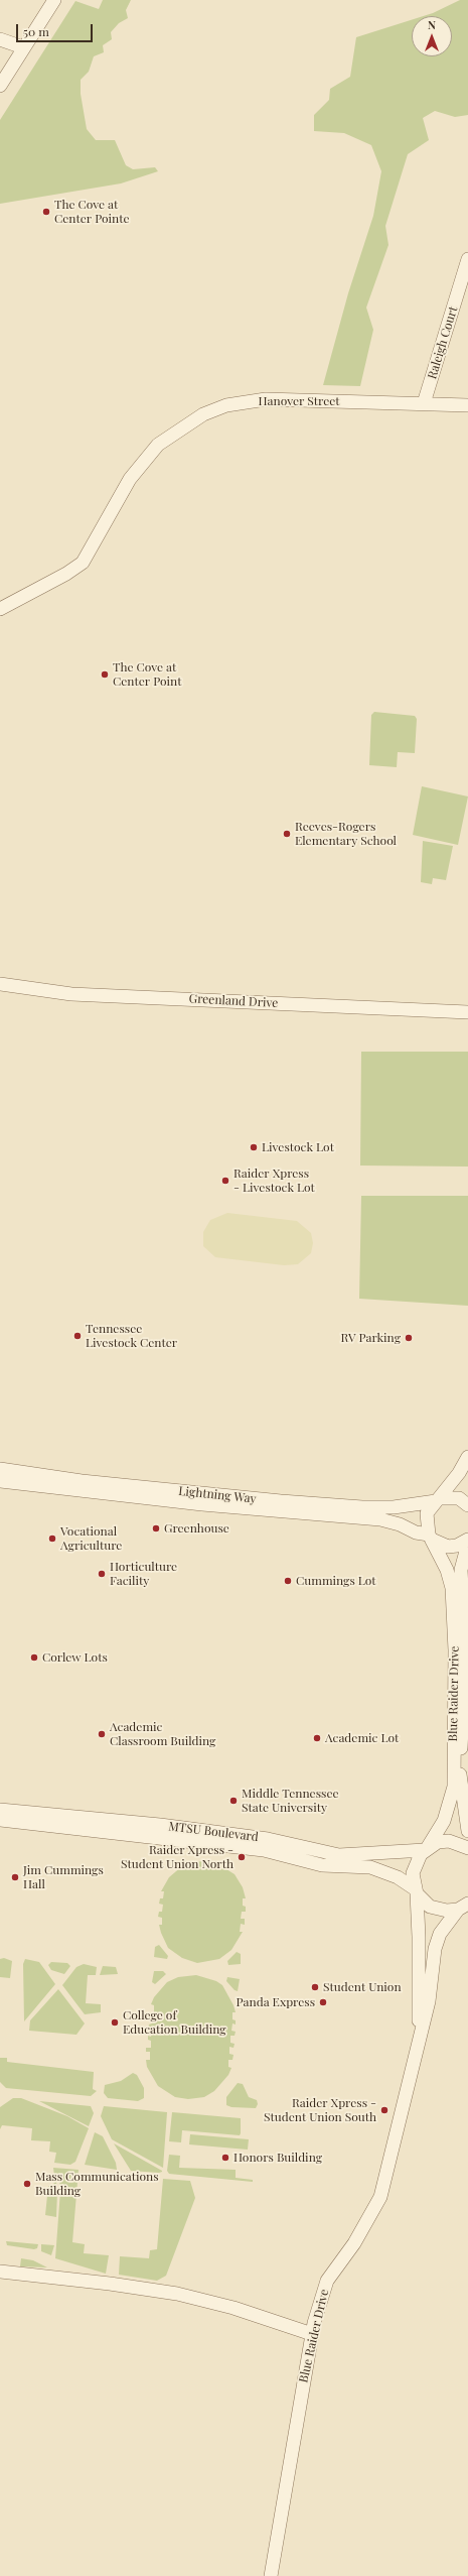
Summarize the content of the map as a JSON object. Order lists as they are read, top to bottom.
{
  "streets": {
    "street": [
      "Raleigh Court",
      "Hanover Street",
      "Greenland Drive",
      "Lightning Way",
      "Blue Raider Drive",
      "MTSU Boulevard"
    ]
  },
  "crossings": [
    ["Raleigh Court", "Hanover Street"],
    ["Lightning Way", "Blue Raider Drive"],
    ["Blue Raider Drive", "MTSU Boulevard"]
  ],
  "places": [
    "The Cove at Center Pointe",
    "The Cove at Center Point",
    "Reeves-Rogers Elementary School",
    "Livestock Lot",
    "Raider Xpress - Livestock Lot",
    "Tennessee Livestock Center",
    "RV Parking",
    "Greenhouse",
    "Vocational Agriculture",
    "Horticulture Facility",
    "Cummings Lot",
    "Corlew Lots",
    "Academic Classroom Building",
    "Academic Lot",
    "Middle Tennessee State University",
    "Raider Xpress - Student Union North",
    "Jim Cummings Hall",
    "Student Union",
    "Panda Express",
    "College of Education Building",
    "Raider Xpress - Student Union South",
    "Honors Building",
    "Mass Communications Building"
  ],
  "scale_bar": "50 m",
  "north": "top"
}
